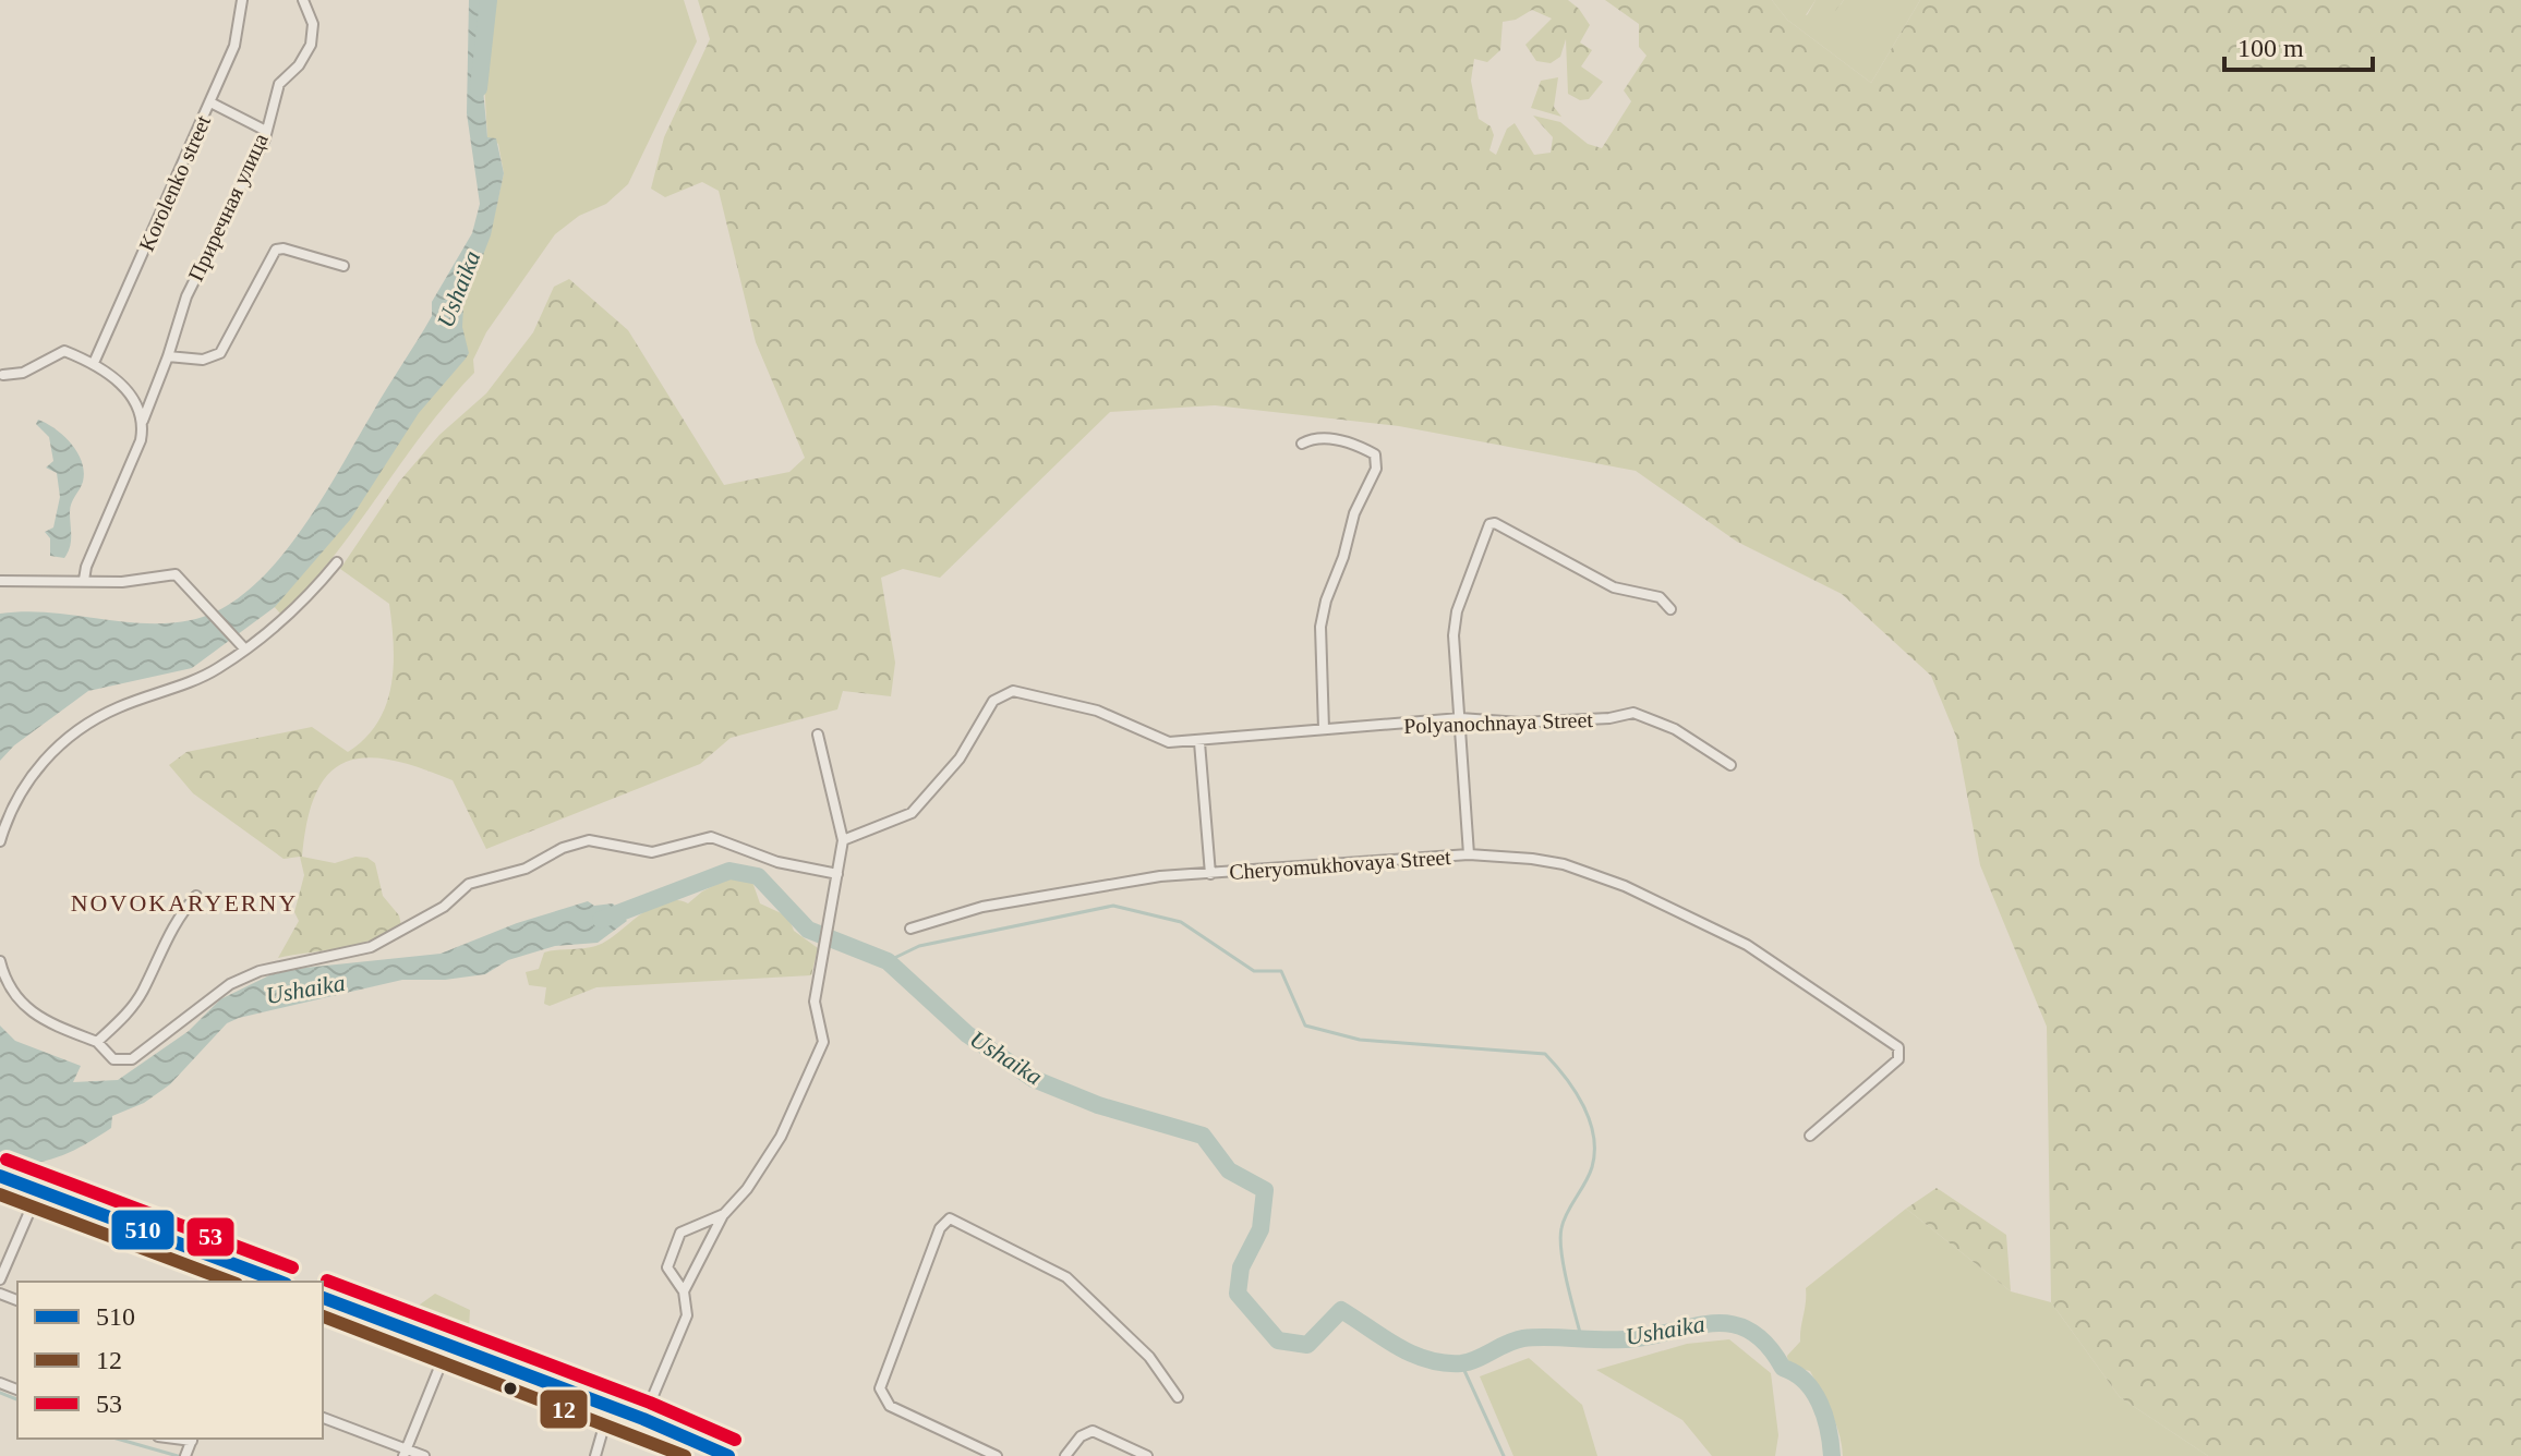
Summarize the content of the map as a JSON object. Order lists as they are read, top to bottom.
{
  "streets": {
    "street": [
      "Korolenko street",
      "Приречная улица",
      "Polyanochnaya Street",
      "Cheryomukhovaya Street"
    ]
  },
  "districts": ["NOVOKARYERNY"],
  "water": ["Ushaika"],
  "lines": ["transit line 53", "transit line 510", "transit line 12"],
  "legend": ["510", "12", "53"],
  "scale_bar": "100 m"
}
